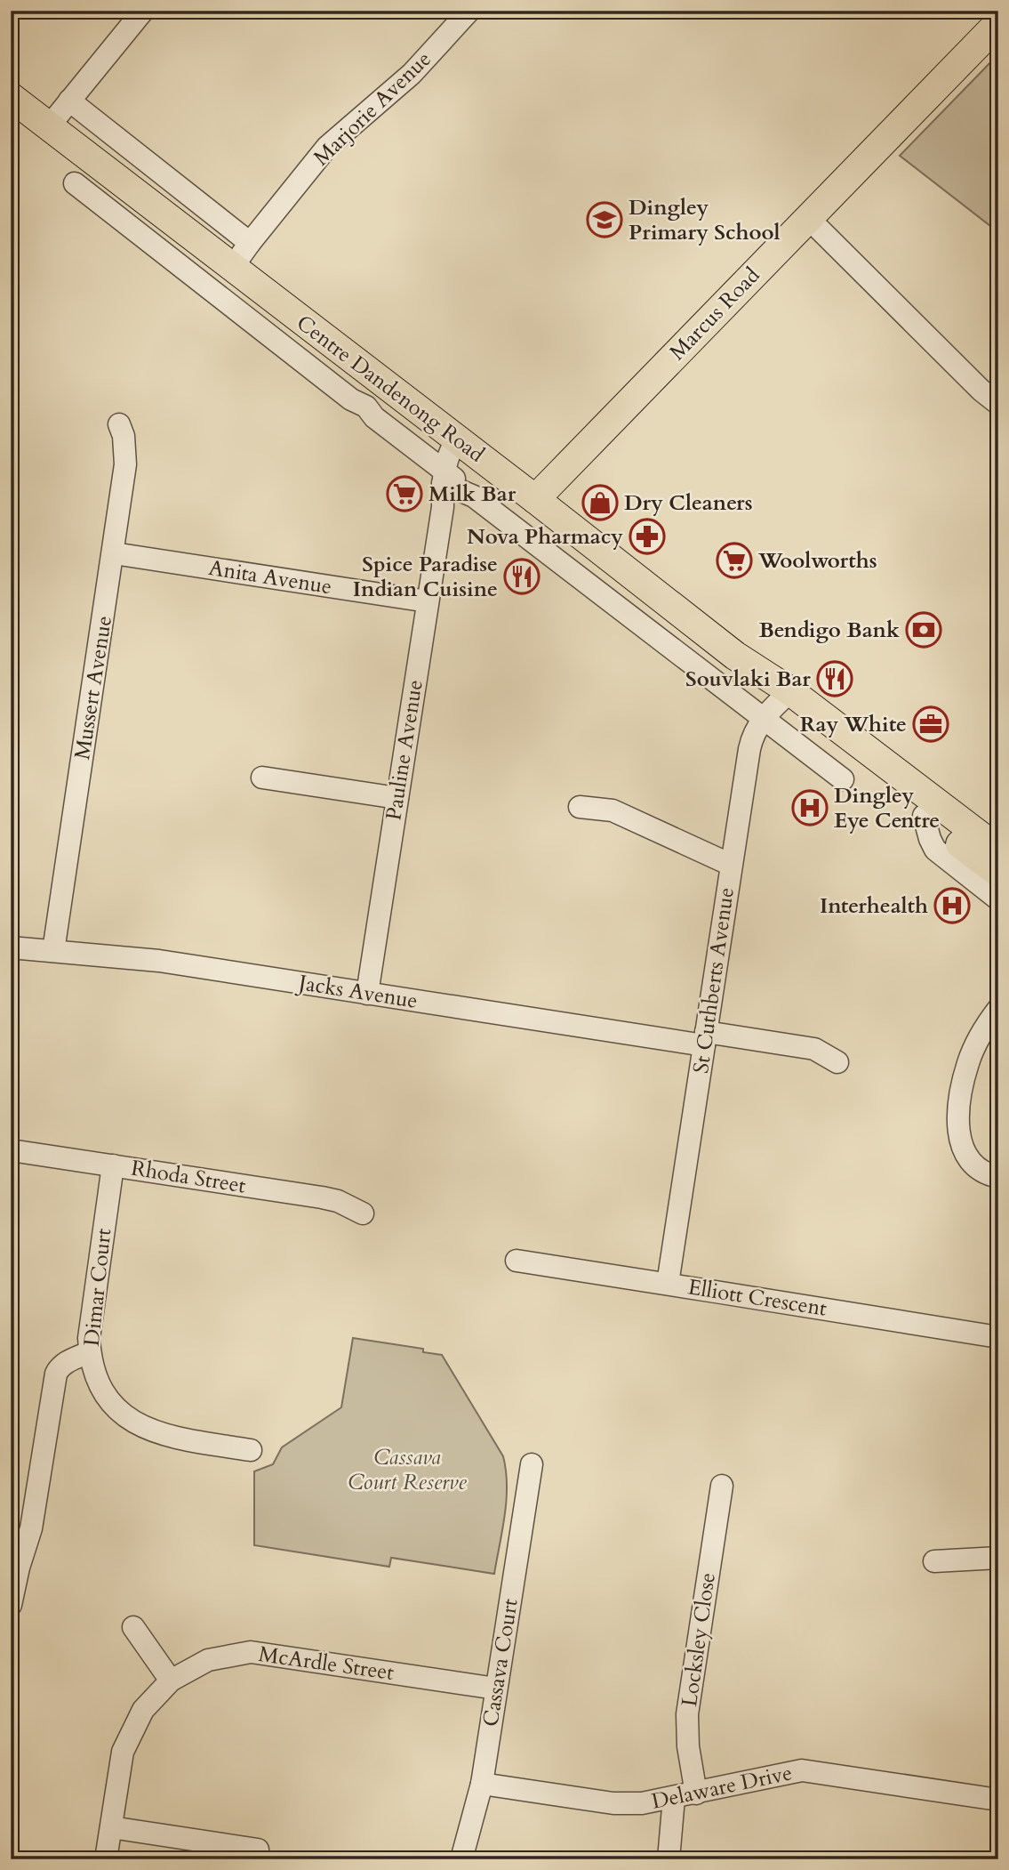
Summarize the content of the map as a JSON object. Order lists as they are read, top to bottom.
{
  "streets": {
    "main road": ["Marcus Road", "Centre Dandenong Road"],
    "street": [
      "Marjorie Avenue",
      "Anita Avenue",
      "Mussert Avenue",
      "Pauline Avenue",
      "St Cuthberts Avenue",
      "Jacks Avenue",
      "Rhoda Street",
      "Dimar Court",
      "Elliott Crescent",
      "Locksley Close",
      "Cassava Court",
      "McArdle Street",
      "Delaware Drive"
    ]
  },
  "crossings": [
    ["Marjorie Avenue", "Centre Dandenong Road"],
    ["Marcus Road", "Centre Dandenong Road"],
    ["Centre Dandenong Road", "Pauline Avenue"],
    ["Centre Dandenong Road", "St Cuthberts Avenue"],
    ["Anita Avenue", "Mussert Avenue"],
    ["Anita Avenue", "Pauline Avenue"],
    ["Mussert Avenue", "Jacks Avenue"],
    ["Pauline Avenue", "Jacks Avenue"],
    ["St Cuthberts Avenue", "Jacks Avenue"],
    ["St Cuthberts Avenue", "Elliott Crescent"],
    ["Rhoda Street", "Dimar Court"],
    ["Locksley Close", "Delaware Drive"],
    ["Cassava Court", "McArdle Street"],
    ["Cassava Court", "Delaware Drive"]
  ],
  "parks": ["Cassava Court Reserve"],
  "places": {
    "school or university": ["Dingley Primary School"],
    "supermarket": ["Milk Bar", "Woolworths"],
    "shop": ["Dry Cleaners"],
    "pharmacy": ["Nova Pharmacy"],
    "restaurant": ["Spice Paradise Indian Cuisine", "Souvlaki Bar"],
    "bank": ["Bendigo Bank"],
    "office": ["Ray White"],
    "hospital": ["Dingley Eye Centre", "Interhealth"]
  }
}
